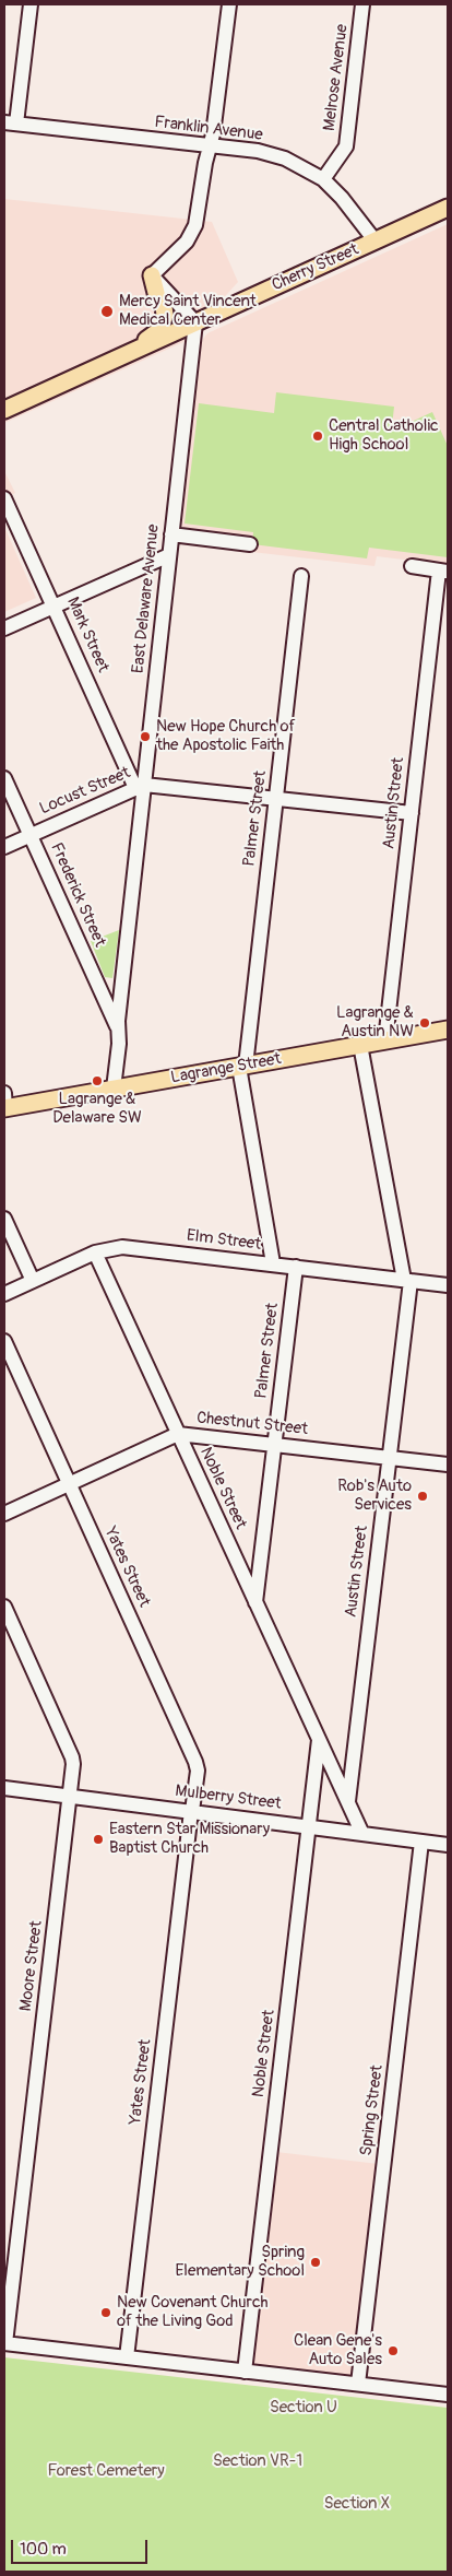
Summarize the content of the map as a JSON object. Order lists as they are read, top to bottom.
{
  "streets": {
    "main road": ["Cherry Street", "Lagrange Street"],
    "street": [
      "Melrose Avenue",
      "Franklin Avenue",
      "East Delaware Avenue",
      "Mark Street",
      "Locust Street",
      "Austin Street",
      "Palmer Street",
      "Frederick Street",
      "Elm Street",
      "Chestnut Street",
      "Noble Street",
      "Yates Street",
      "Mulberry Street",
      "Moore Street",
      "Spring Street"
    ]
  },
  "crossings": [
    ["Melrose Avenue", "Franklin Avenue"],
    ["Franklin Avenue", "Cherry Street"],
    ["Cherry Street", "East Delaware Avenue"],
    ["East Delaware Avenue", "Mark Street"],
    ["East Delaware Avenue", "Locust Street"],
    ["East Delaware Avenue", "Frederick Street"],
    ["East Delaware Avenue", "Lagrange Street"],
    ["Mark Street", "Locust Street"],
    ["Locust Street", "Austin Street"],
    ["Locust Street", "Palmer Street"],
    ["Locust Street", "Frederick Street"],
    ["Austin Street", "Lagrange Street"],
    ["Austin Street", "Elm Street"],
    ["Austin Street", "Chestnut Street"],
    ["Austin Street", "Noble Street"],
    ["Palmer Street", "Lagrange Street"],
    ["Palmer Street", "Elm Street"],
    ["Palmer Street", "Chestnut Street"],
    ["Palmer Street", "Noble Street"],
    ["Elm Street", "Noble Street"],
    ["Chestnut Street", "Noble Street"],
    ["Chestnut Street", "Yates Street"],
    ["Noble Street", "Mulberry Street"],
    ["Yates Street", "Mulberry Street"],
    ["Mulberry Street", "Moore Street"],
    ["Mulberry Street", "Spring Street"]
  ],
  "parks": [
    "Section U",
    "Section VR-1",
    "Forest Cemetery",
    "Section X"
  ],
  "places": [
    "Mercy Saint Vincent Medical Center",
    "Central Catholic High School",
    "New Hope Church of the Apostolic Faith",
    "Lagrange & Austin NW",
    "Lagrange & Delaware SW",
    "Rob's Auto Services",
    "Eastern Star Missionary Baptist Church",
    "Spring Elementary School",
    "New Covenant Church of the Living God",
    "Clean Gene's Auto Sales"
  ],
  "scale_bar": "100 m"
}
